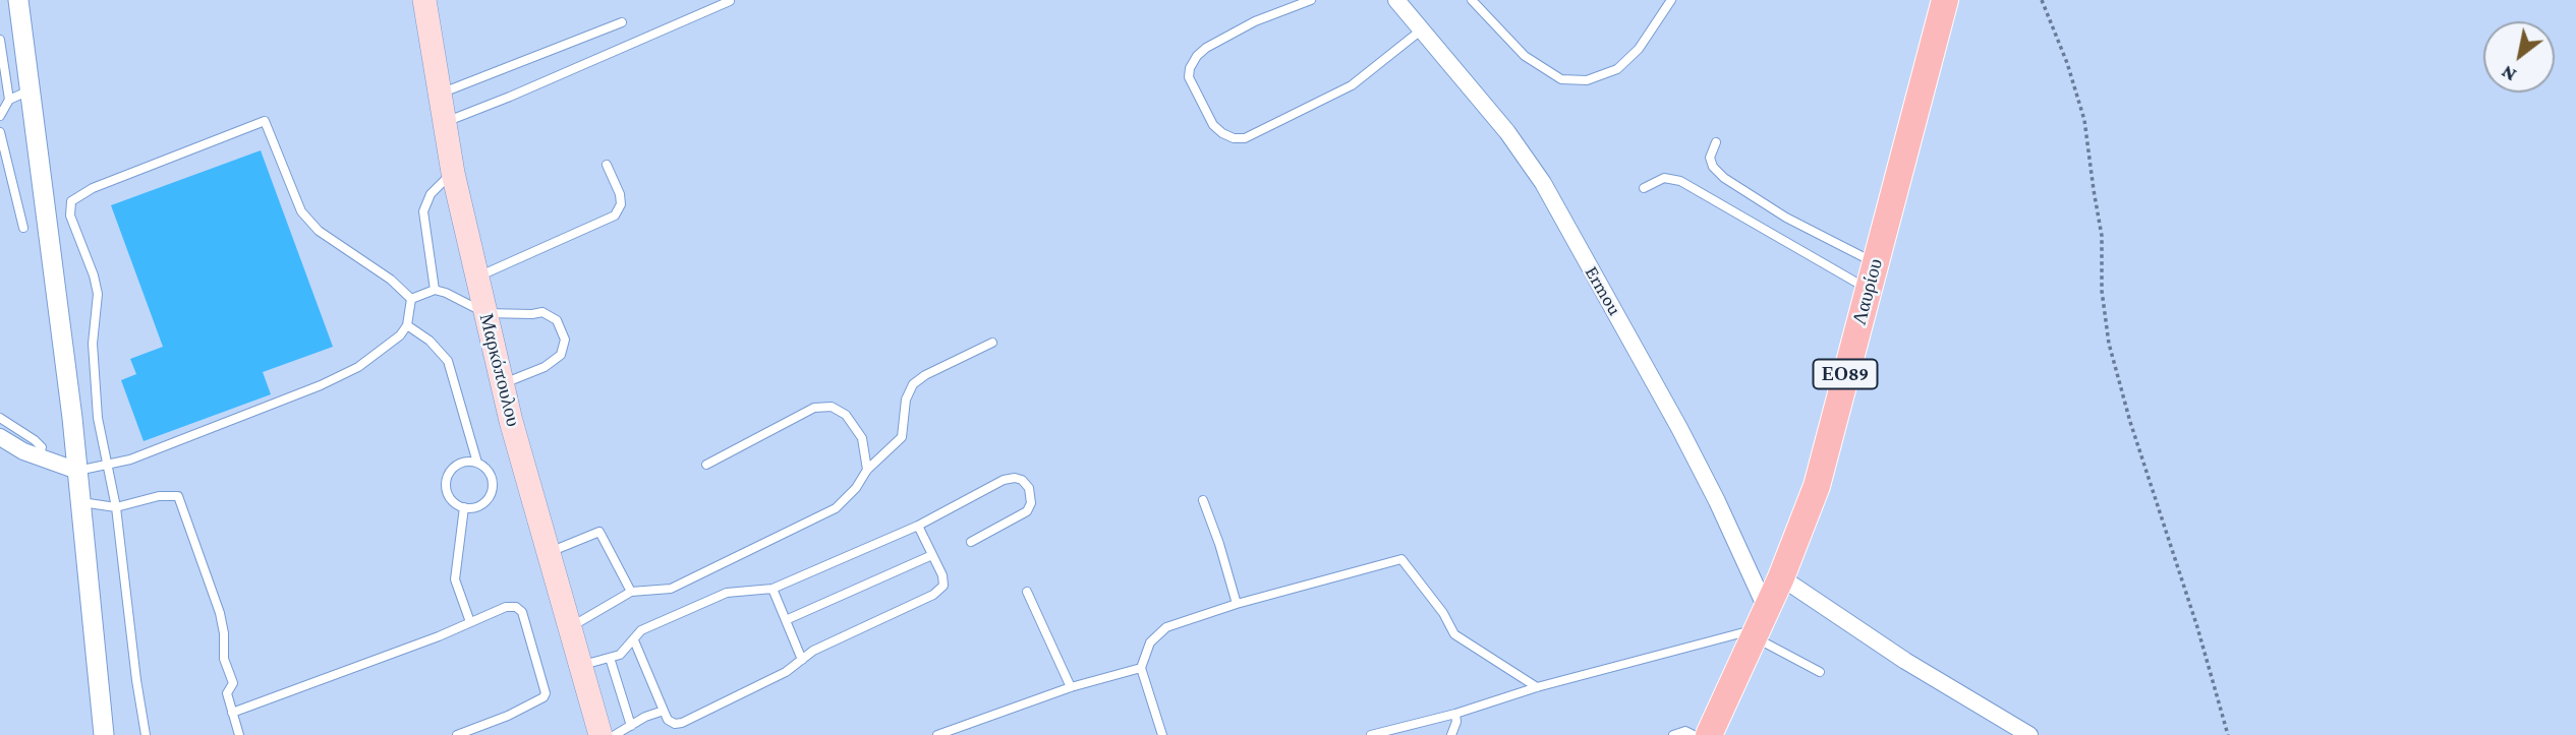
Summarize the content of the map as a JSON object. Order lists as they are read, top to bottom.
{
  "streets": {
    "main road": ["Λαυρίου", "Μαρκόπουλου", "ΕΟ89"],
    "street": ["Ermou"]
  },
  "crossings": [
    ["Ermou", "Λαυρίου"]
  ],
  "north": "bottom left"
}
